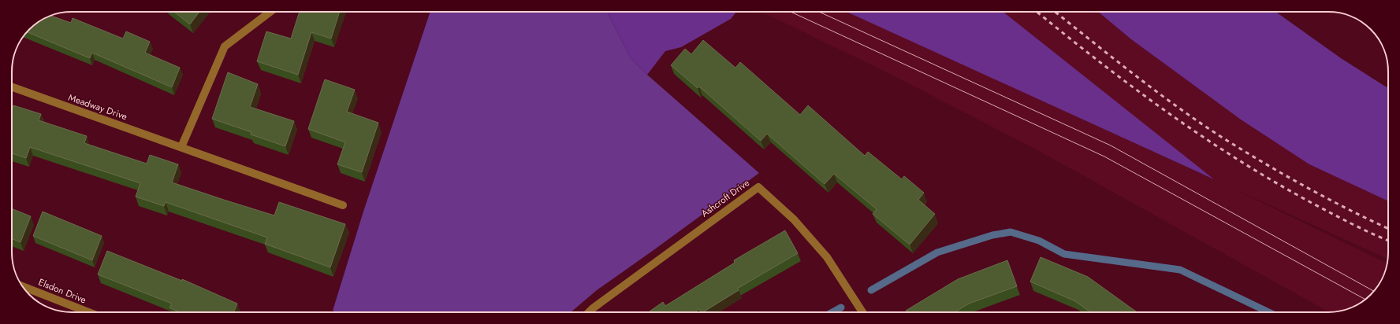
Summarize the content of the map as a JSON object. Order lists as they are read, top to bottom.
{
  "streets": {
    "street": ["Meadway Drive", "Ashcroft Drive", "Elsdon Drive"]
  }
}
